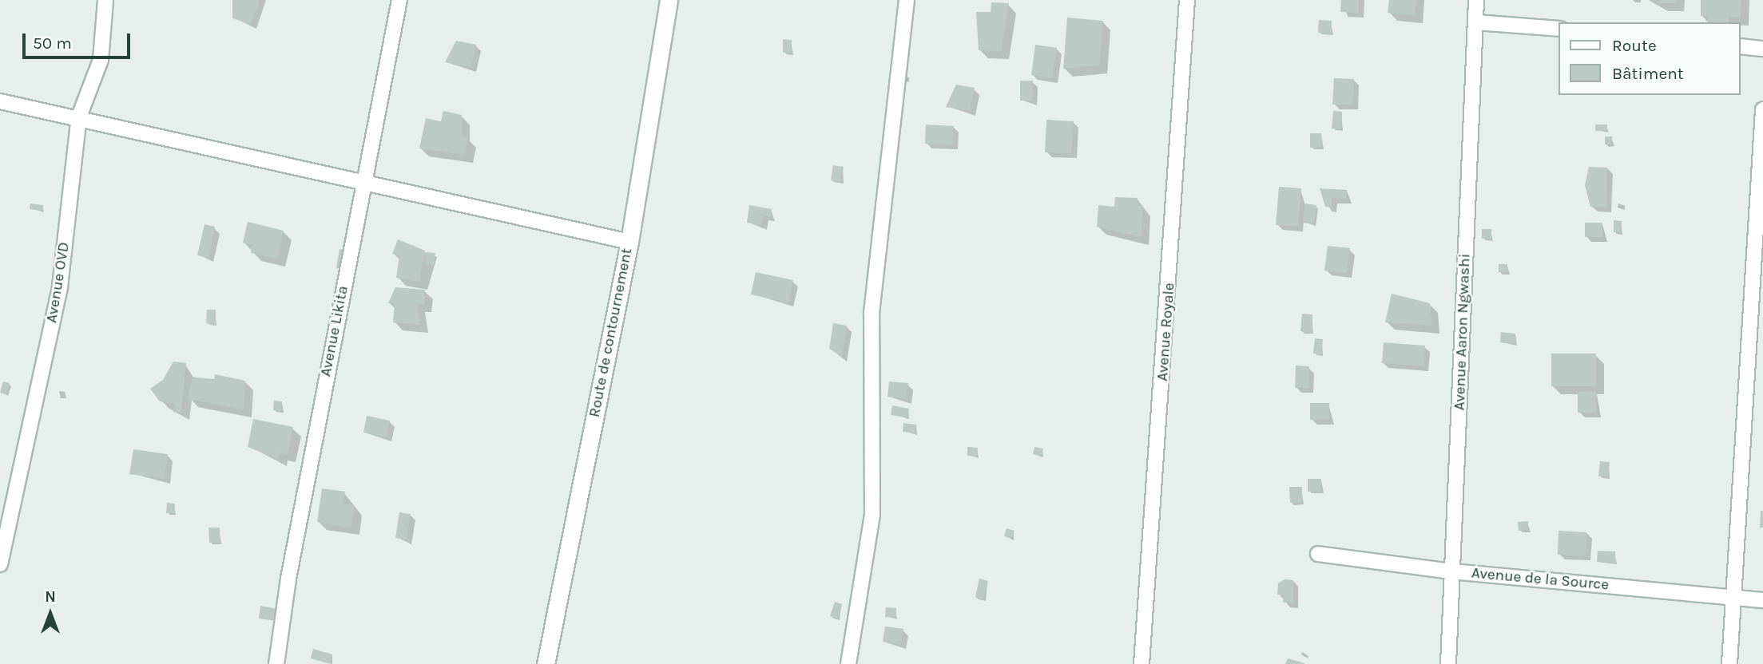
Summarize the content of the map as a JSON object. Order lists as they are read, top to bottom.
{
  "streets": {
    "street": [
      "Avenue OVD",
      "Avenue Likita",
      "Avenue Royale",
      "Avenue Aaron Ngwashi",
      "Route de contournement",
      "Avenue de la Source"
    ]
  },
  "crossings": [
    ["Avenue Aaron Ngwashi", "Avenue de la Source"]
  ],
  "legend": ["Route", "Bâtiment"],
  "scale_bar": "50 m",
  "north": "top"
}
